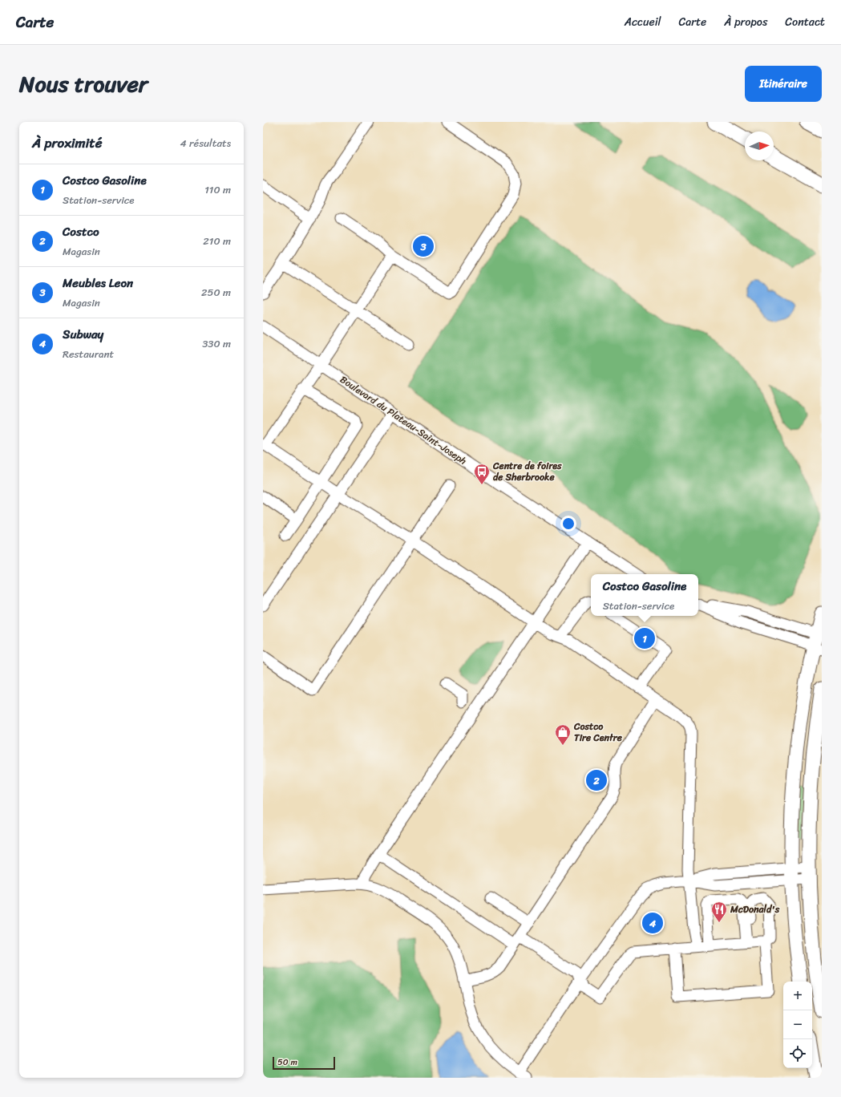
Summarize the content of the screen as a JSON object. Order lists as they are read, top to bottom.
{
  "streets": {
    "street": ["Boulevard du Plateau-Saint-Joseph"]
  },
  "places": {
    "bus stop": ["Centre de foires de Sherbrooke"],
    "shop": ["Costco Tire Centre"],
    "restaurant": ["McDonald's"]
  },
  "scale_bar": "50 m",
  "north": "right",
  "page": {
    "header": "Carte",
    "nav": [
      "Accueil",
      "Carte",
      "À propos",
      "Contact"
    ],
    "title": "Nous trouver",
    "buttons": "Itinéraire",
    "heading": ["À proximité", "4 résultats"],
    "list": [
      {
        "mark": "1",
        "name": "Costco Gasoline",
        "note": "Station-service",
        "value": "110 m"
      },
      {
        "mark": "2",
        "name": "Costco",
        "note": "Magasin",
        "value": "210 m"
      },
      {
        "mark": "3",
        "name": "Meubles Leon",
        "note": "Magasin",
        "value": "250 m"
      },
      {
        "mark": "4",
        "name": "Subway",
        "note": "Restaurant",
        "value": "330 m"
      }
    ],
    "pins": [
      "3",
      "1",
      "2",
      "4"
    ],
    "popup": ["Costco Gasoline", "Station-service"],
    "map_buttons": ["+", "−"],
    "scale": "50 m"
  }
}
